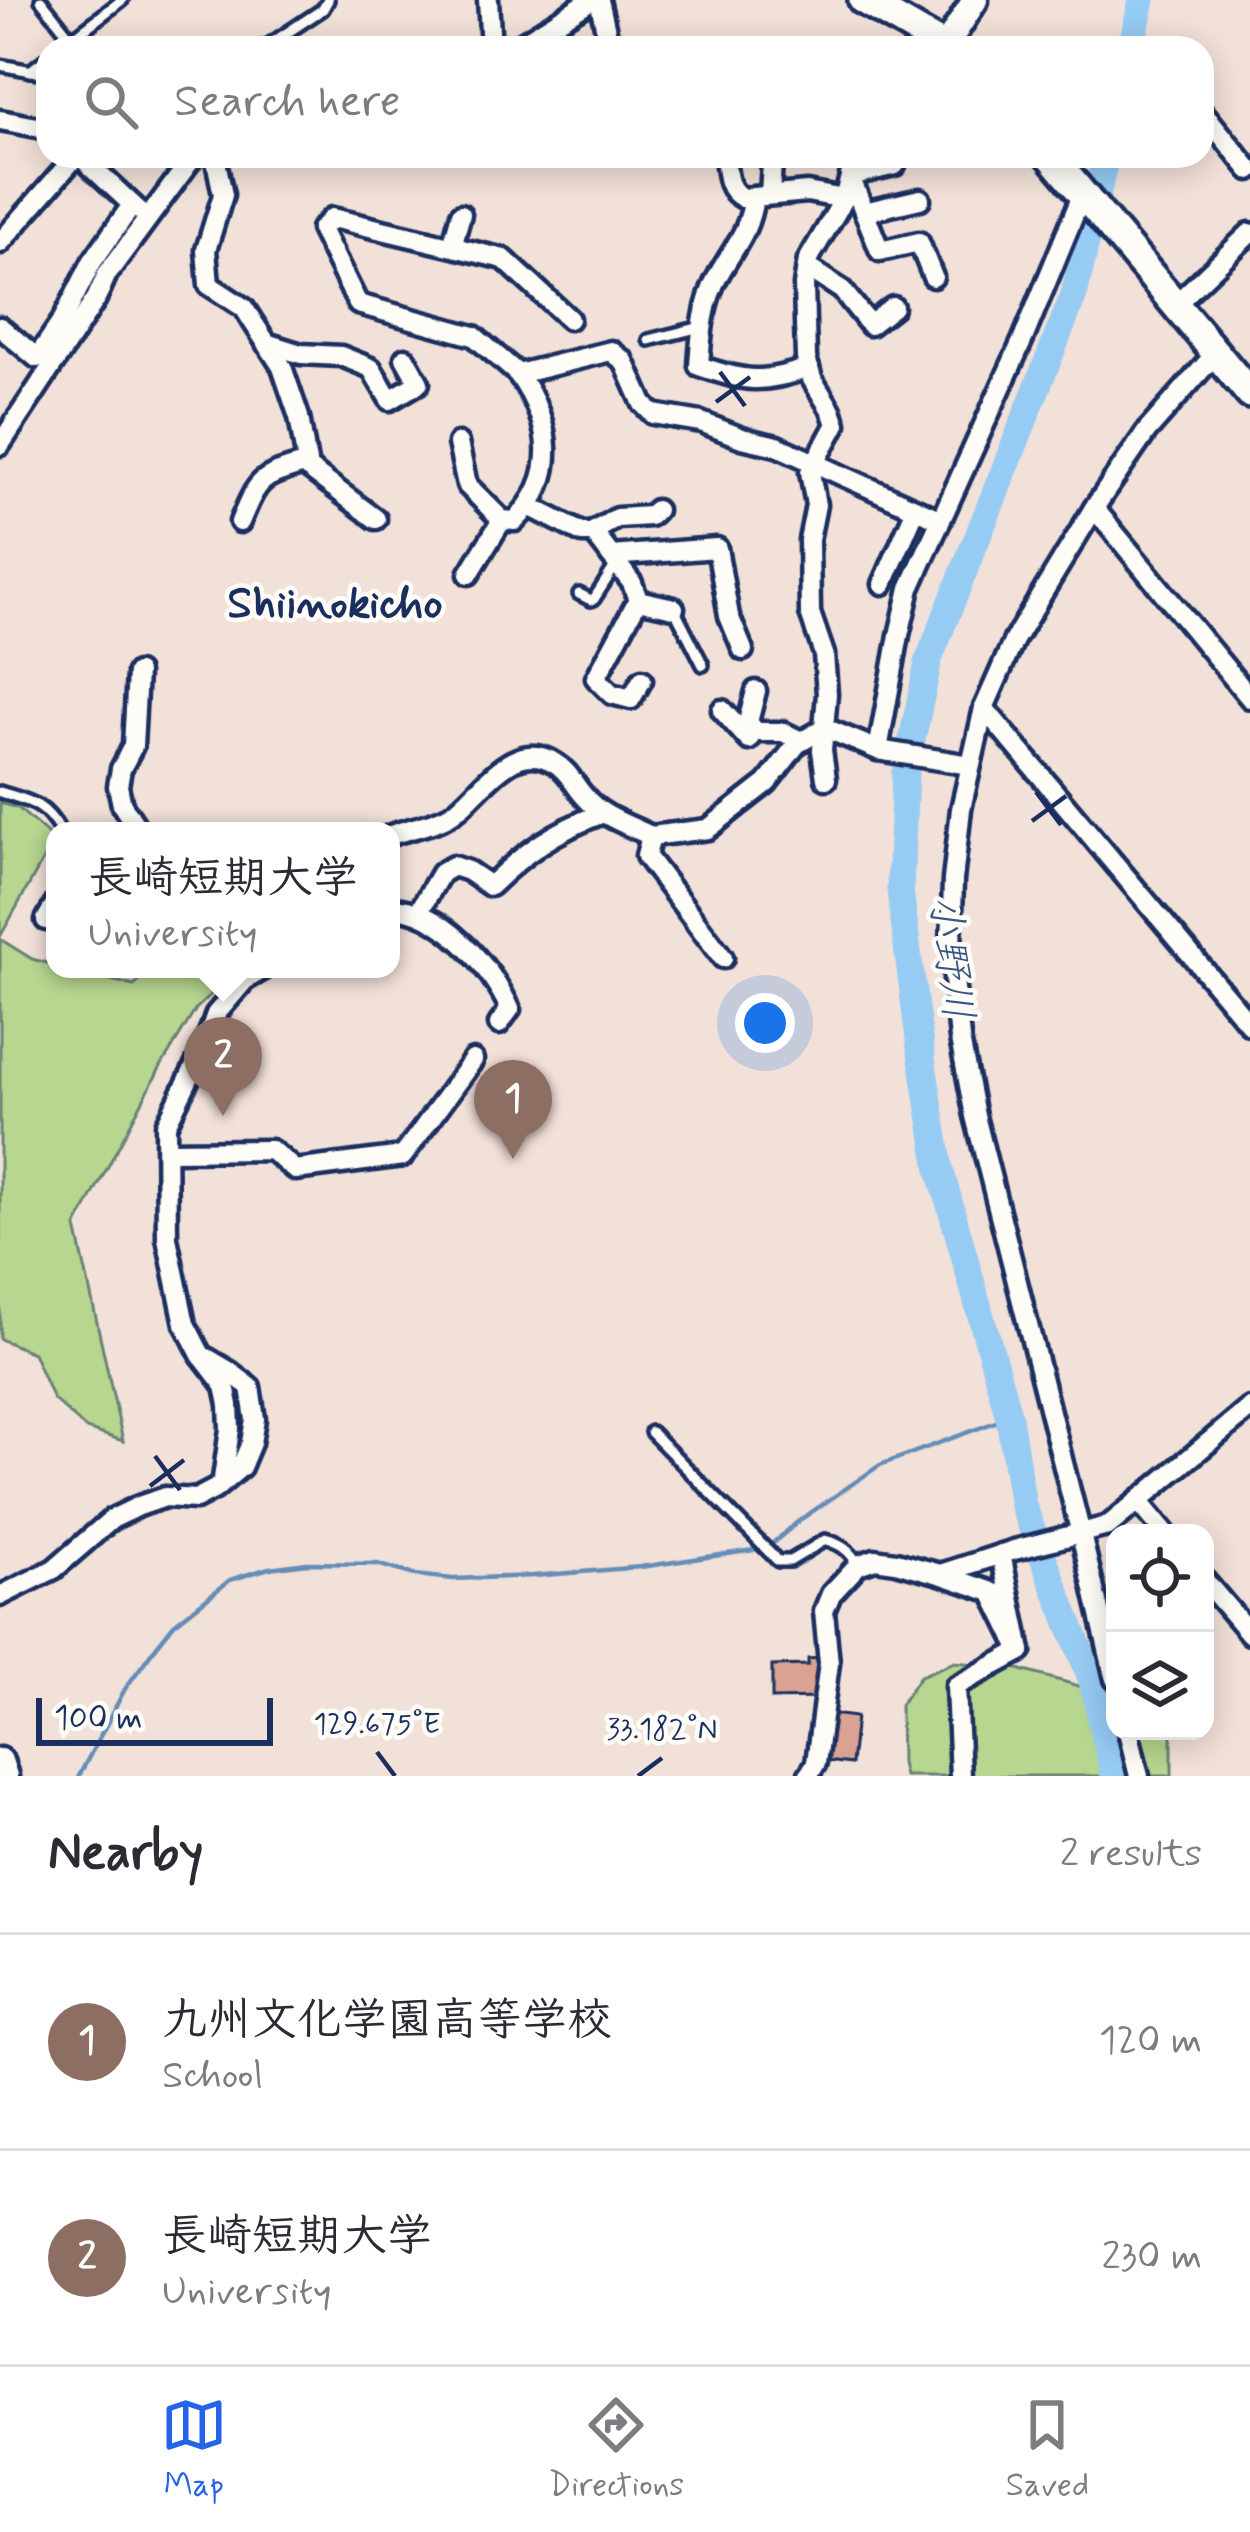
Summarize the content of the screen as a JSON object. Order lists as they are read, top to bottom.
{
  "districts": ["Shiinokicho"],
  "water": ["小野川"],
  "scale_bar": "100 m",
  "page": {
    "search": "Search here",
    "popup": ["長崎短期大学", "University"],
    "pins": ["2", "1"],
    "scale": "100 m",
    "heading": ["Nearby", "2 results"],
    "list": [
      {
        "mark": "1",
        "name": "九州文化学園高等学校",
        "note": "School",
        "value": "120 m"
      },
      {
        "mark": "2",
        "name": "長崎短期大学",
        "note": "University",
        "value": "230 m"
      }
    ],
    "nav": ["Map", "Directions", "Saved"]
  },
  "coordinates": ["129.675°E", "33.182°N"]
}
